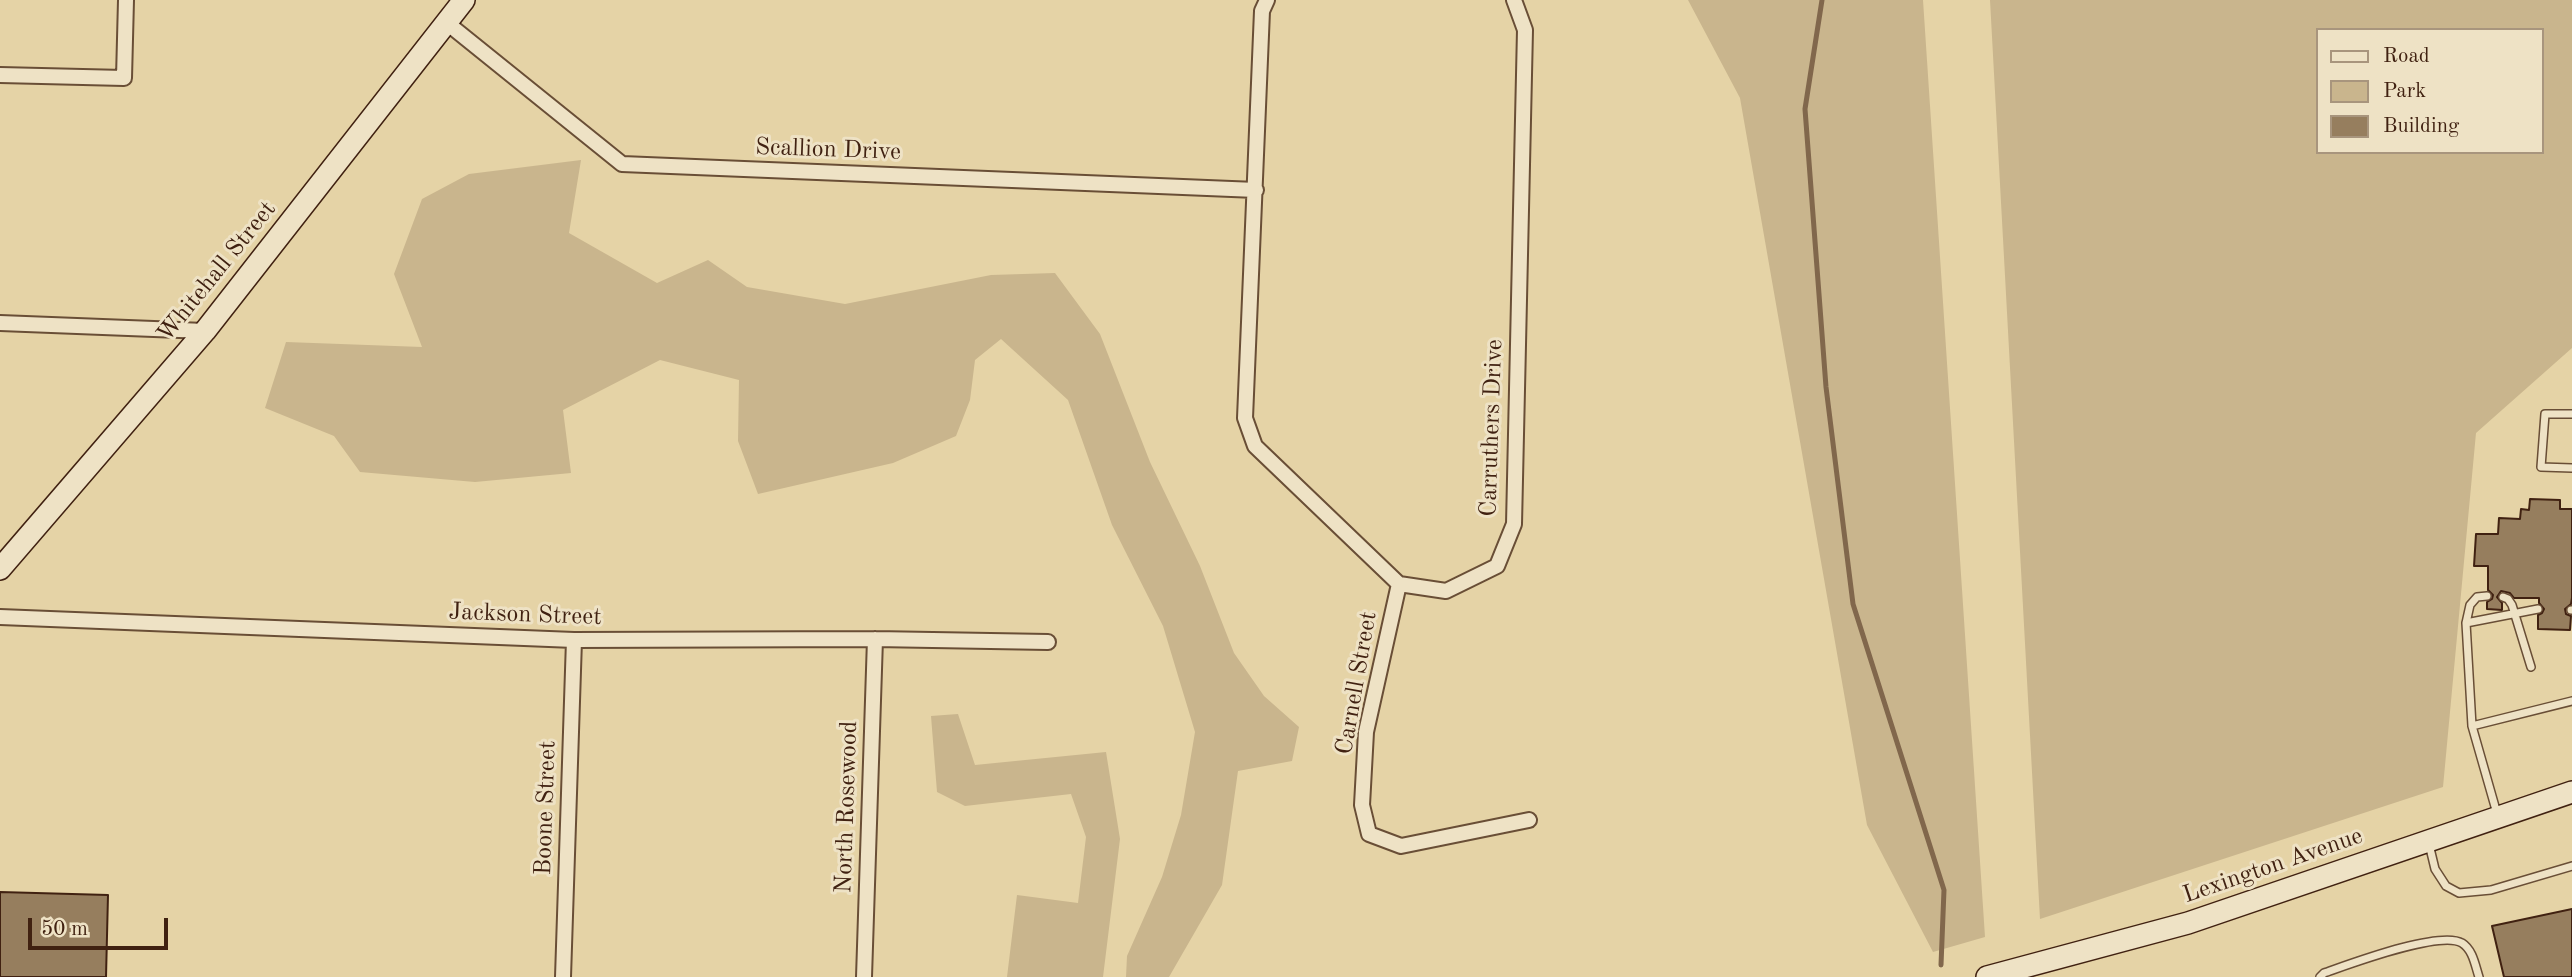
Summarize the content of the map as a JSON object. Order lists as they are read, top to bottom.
{
  "streets": {
    "street": [
      "Scallion Drive",
      "Whitehall Street",
      "Carruthers Drive",
      "Jackson Street",
      "Carnell Street",
      "North Rosewood",
      "Boone Street",
      "Lexington Avenue"
    ]
  },
  "crossings": [
    ["Scallion Drive", "Whitehall Street"],
    ["Carruthers Drive", "Carnell Street"],
    ["Jackson Street", "North Rosewood"],
    ["Jackson Street", "Boone Street"]
  ],
  "legend": ["Road", "Park", "Building"],
  "scale_bar": "50 m"
}
